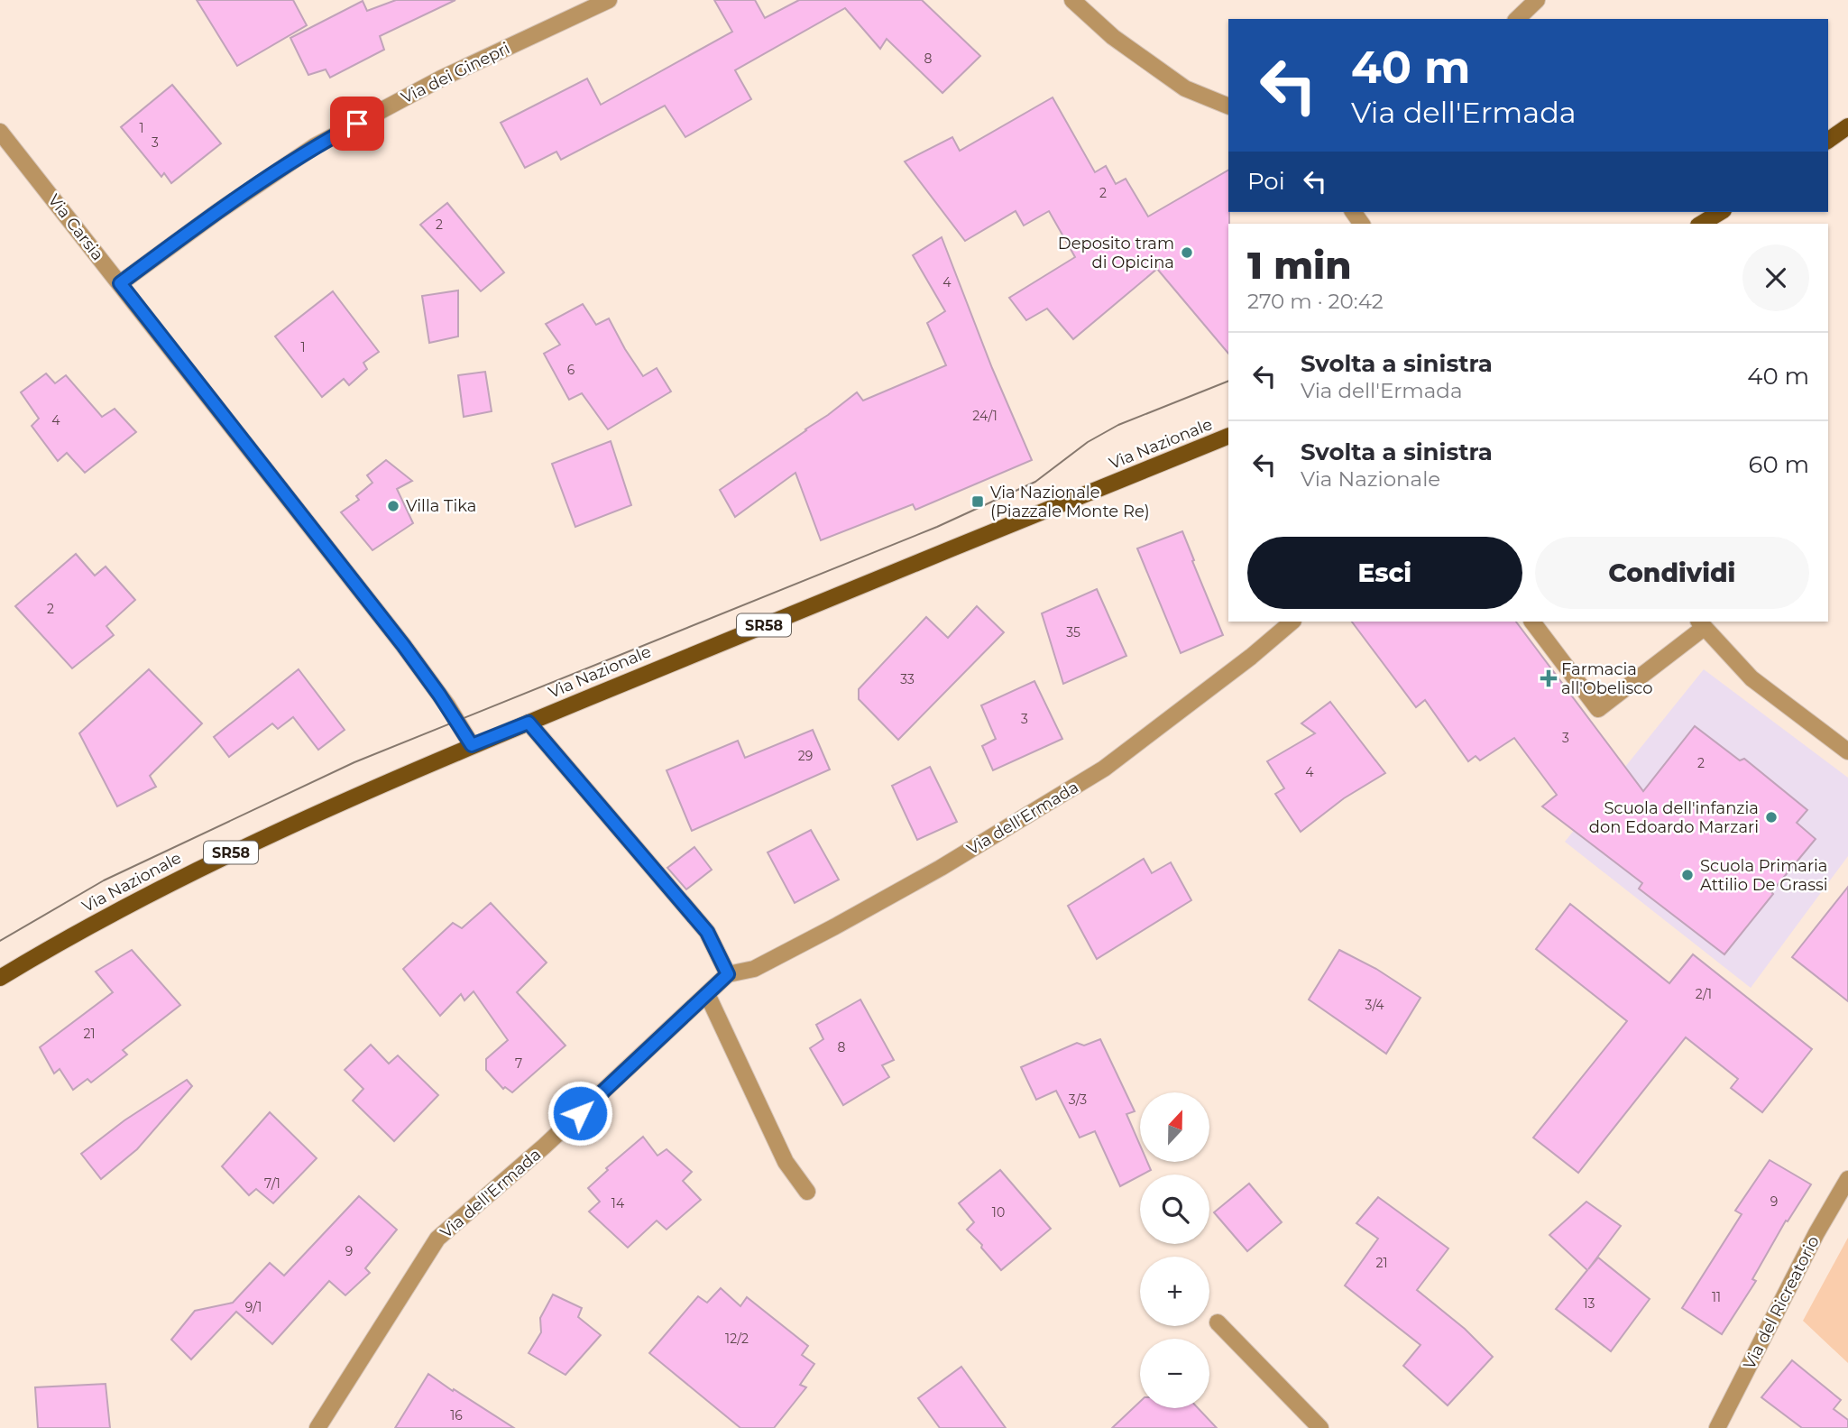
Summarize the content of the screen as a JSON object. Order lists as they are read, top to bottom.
{
  "streets": {
    "main road": ["Via Nazionale", "SR58"],
    "street": [
      "Via dei Ginepri",
      "Via Carsia",
      "Via dell'Ermada",
      "Via del Ricreatorio"
    ]
  },
  "crossings": [
    ["Via dei Ginepri", "Via Carsia"],
    ["Via Carsia", "Via Nazionale"]
  ],
  "places": {
    "other": [
      "Deposito tram di Opicina",
      "Villa Tika",
      "Scuola dell'infanzia don Edoardo Marzari",
      "Scuola Primaria Attilio De Grassi"
    ],
    "transit": ["Via Nazionale (Piazzale Monte Re)"],
    "health": ["Farmacia all'Obelisco"]
  },
  "house_numbers": [
    "8",
    "1",
    "3",
    "2",
    "2",
    "4",
    "1",
    "6",
    "24/1",
    "4",
    "2",
    "35",
    "33",
    "3",
    "3",
    "29",
    "2",
    "4",
    "2/1",
    "3/4",
    "21",
    "8",
    "7",
    "3/3",
    "7/1",
    "9",
    "14",
    "10",
    "9",
    "21",
    "11",
    "13",
    "9/1",
    "12/2",
    "16"
  ],
  "north": "top",
  "page": {
    "turn": ["40 m", "Via dell'Ermada"],
    "then": "Poi",
    "heading": ["1 min", "270 m · 20:42"],
    "list": [
      {
        "name": "Svolta a sinistra",
        "note": "Via dell'Ermada",
        "value": "40 m"
      },
      {
        "name": "Svolta a sinistra",
        "note": "Via Nazionale",
        "value": "60 m"
      }
    ],
    "buttons": ["Esci", "Condividi"],
    "map_buttons": ["+", "−"]
  }
}
